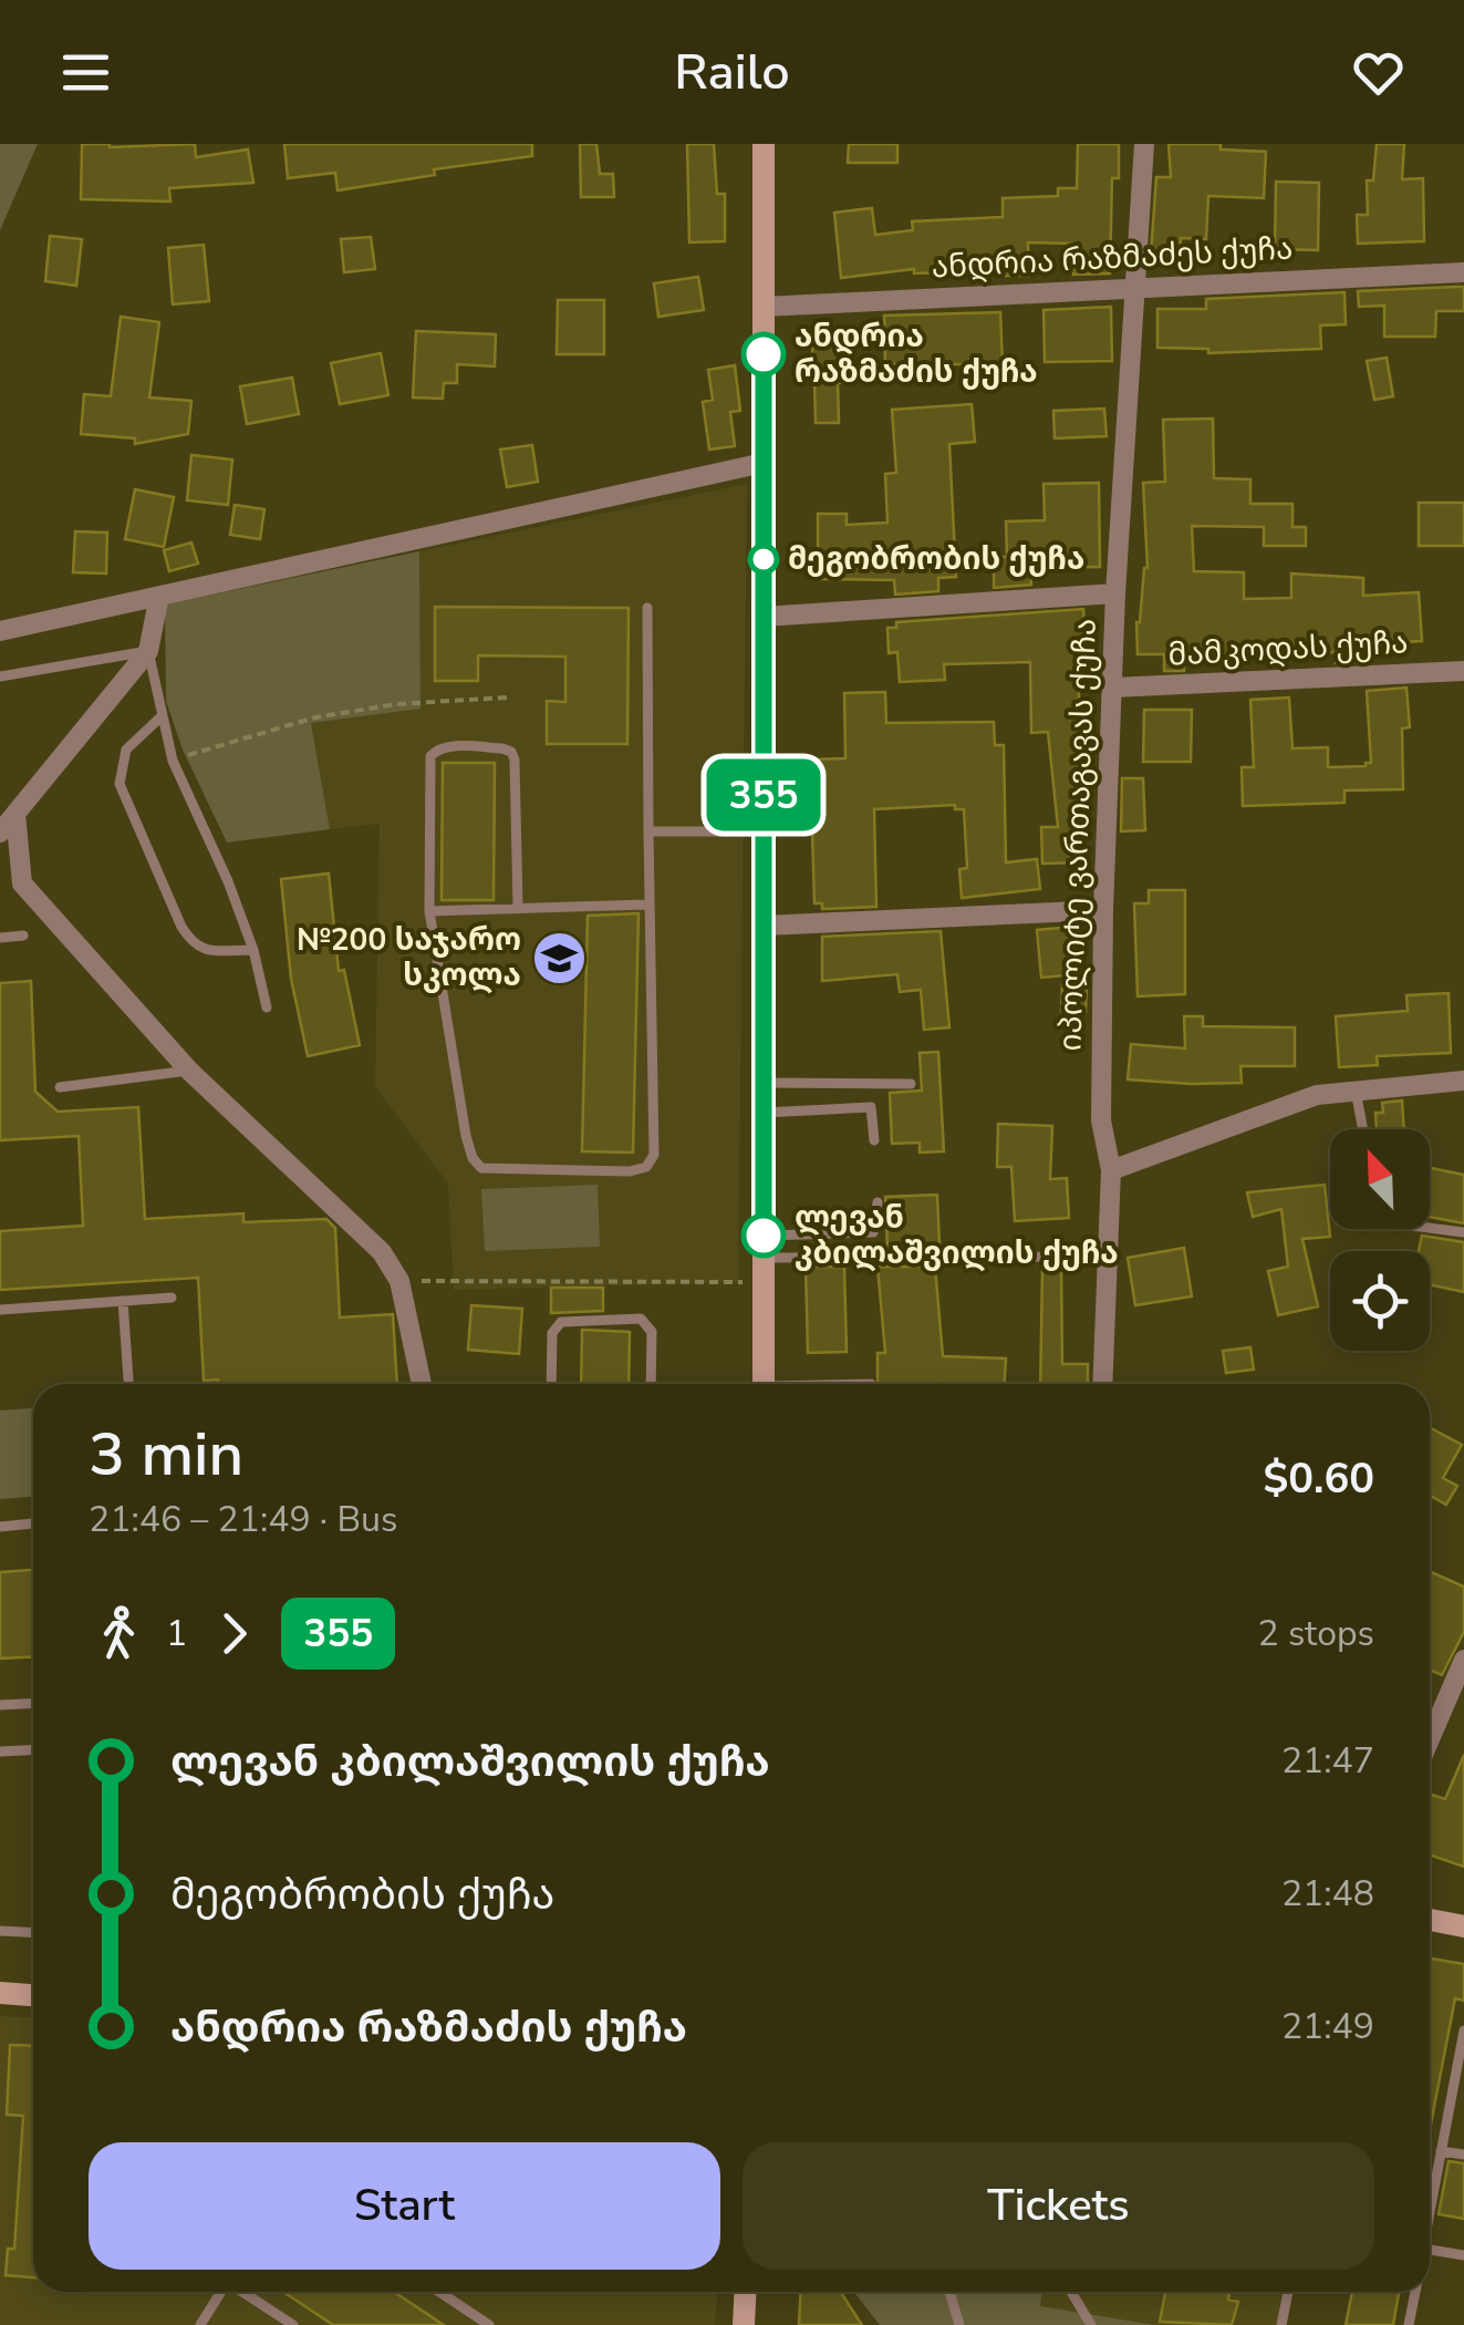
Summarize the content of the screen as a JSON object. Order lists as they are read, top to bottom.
{
  "streets": {
    "street": ["ანდრია რაზმაძეს ქუჩა", "მამკოდას ქუჩა", "იპოლიტე ვართაგავას ქუჩა"]
  },
  "crossings": [
    ["ანდრია რაზმაძეს ქუჩა", "იპოლიტე ვართაგავას ქუჩა"],
    ["მამკოდას ქუჩა", "იპოლიტე ვართაგავას ქუჩა"]
  ],
  "places": {
    "other": ["ანდრია რაზმაძის ქუჩა", "მეგობრობის ქუჩა", "ლევან კბილაშვილის ქუჩა"],
    "school or university": ["№200 საჯარო სკოლა"]
  },
  "lines": ["bus line 355"],
  "north": "top left",
  "page": {
    "header": "Railo",
    "on_map": "355",
    "heading": ["3 min", "21:46 – 21:49 · Bus", "$0.60"],
    "legs": ["1", "355", "2 stops"],
    "list": [
      {
        "name": "ლევან კბილაშვილის ქუჩა",
        "value": "21:47"
      },
      {
        "name": "მეგობრობის ქუჩა",
        "value": "21:48"
      },
      {
        "name": "ანდრია რაზმაძის ქუჩა",
        "value": "21:49"
      }
    ],
    "buttons": ["Start", "Tickets"]
  }
}
